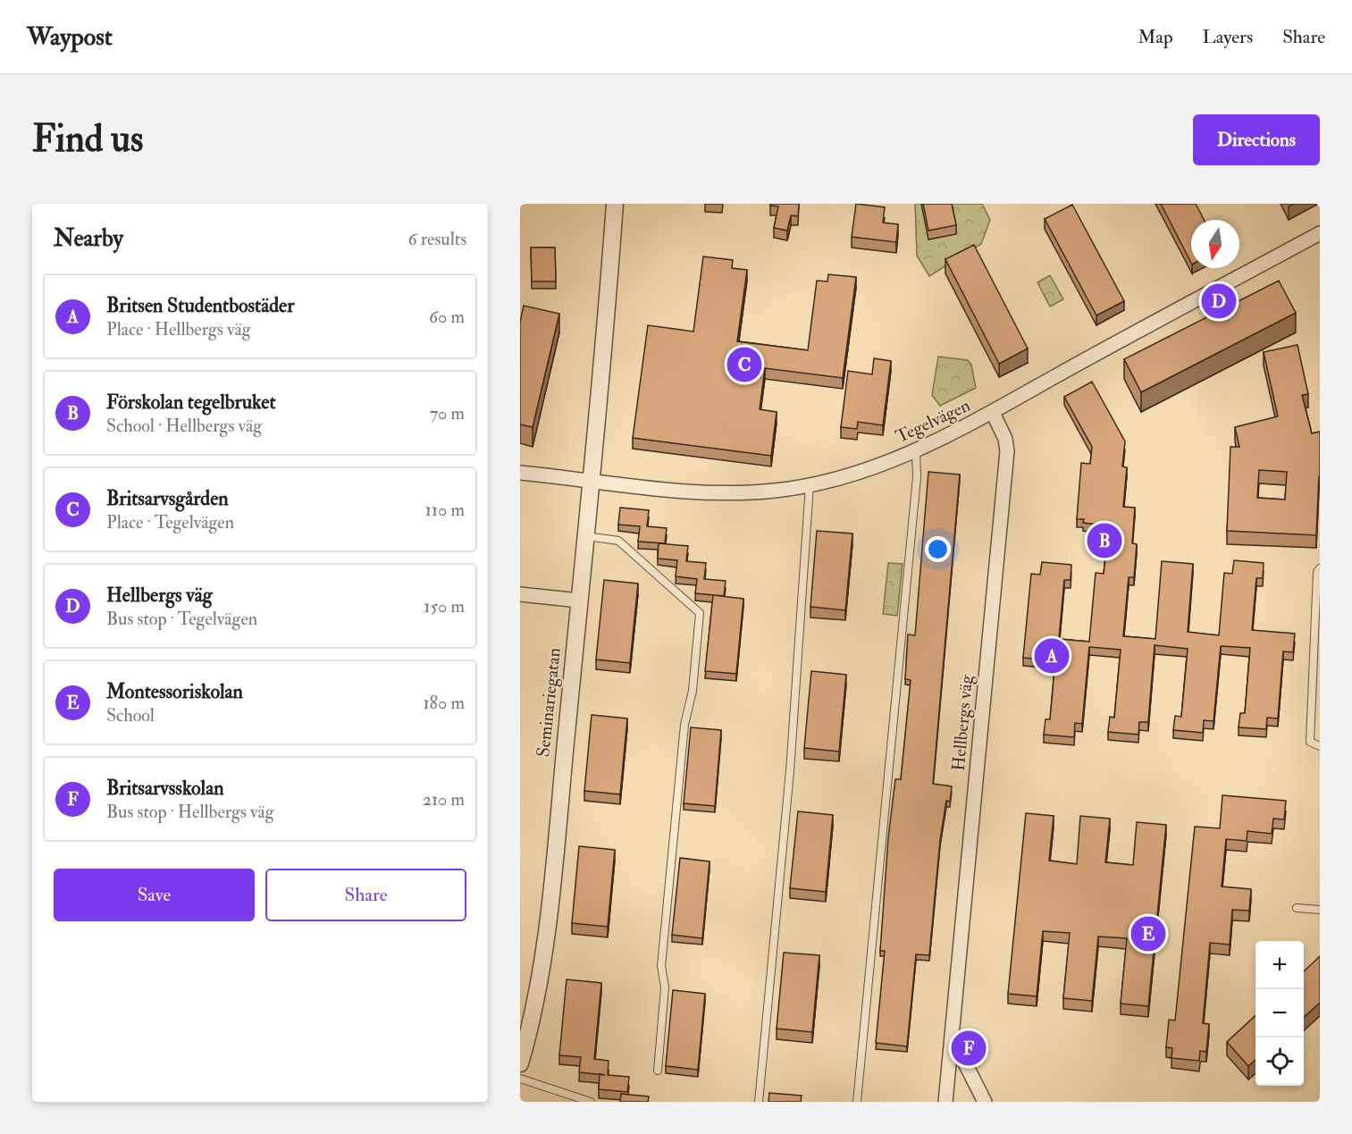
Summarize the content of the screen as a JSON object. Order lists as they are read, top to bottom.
{
  "streets": {
    "street": ["Tegelvägen", "Seminariegatan", "Hellbergs väg"]
  },
  "crossings": [
    ["Tegelvägen", "Seminariegatan"],
    ["Tegelvägen", "Hellbergs väg"]
  ],
  "north": "bottom",
  "page": {
    "header": "Waypost",
    "nav": ["Map", "Layers", "Share"],
    "buttons": [
      "Directions",
      ["Save", "Share"]
    ],
    "title": "Find us",
    "heading": ["Nearby", "6 results"],
    "list": [
      {
        "mark": "A",
        "name": "Britsen Studentbostäder",
        "note": "Place · Hellbergs väg",
        "value": "60 m"
      },
      {
        "mark": "B",
        "name": "Förskolan tegelbruket",
        "note": "School · Hellbergs väg",
        "value": "70 m"
      },
      {
        "mark": "C",
        "name": "Britsarvsgården",
        "note": "Place · Tegelvägen",
        "value": "110 m"
      },
      {
        "mark": "D",
        "name": "Hellbergs väg",
        "note": "Bus stop · Tegelvägen",
        "value": "150 m"
      },
      {
        "mark": "E",
        "name": "Montessoriskolan",
        "note": "School",
        "value": "180 m"
      },
      {
        "mark": "F",
        "name": "Britsarvsskolan",
        "note": "Bus stop · Hellbergs väg",
        "value": "210 m"
      }
    ],
    "pins": [
      "D",
      "C",
      "B",
      "A",
      "E",
      "F"
    ],
    "map_buttons": ["+", "−"]
  }
}
